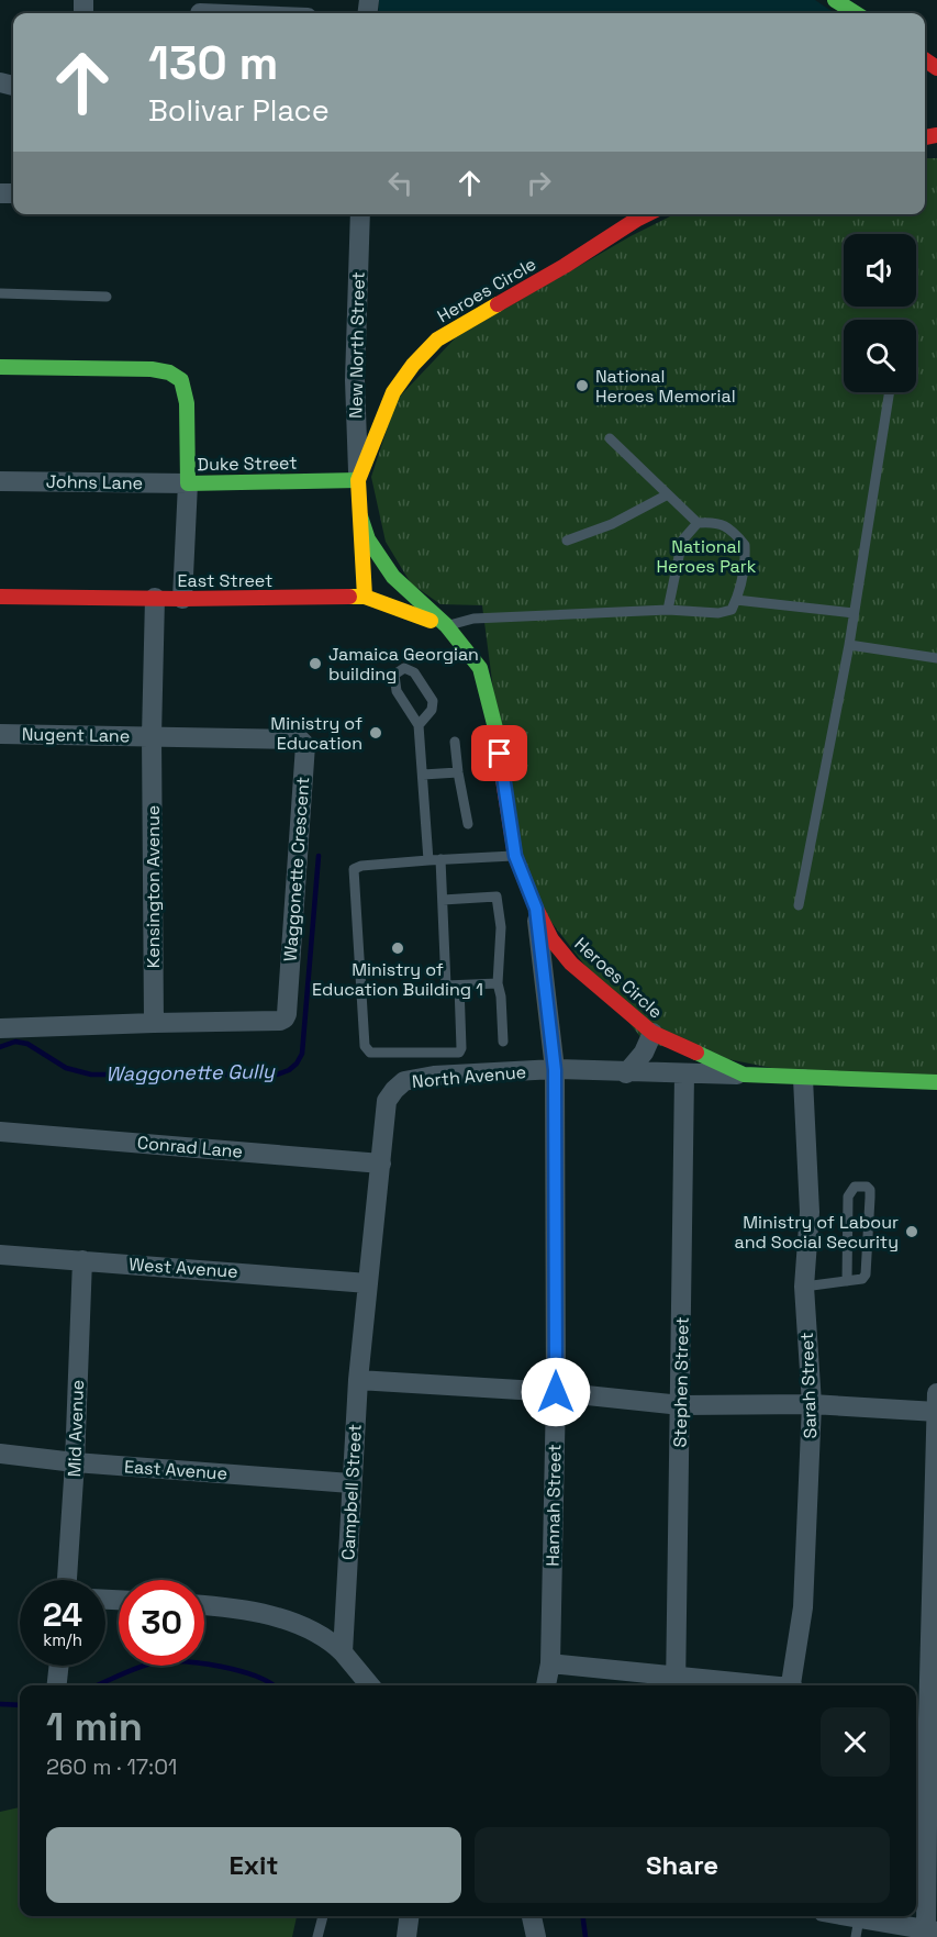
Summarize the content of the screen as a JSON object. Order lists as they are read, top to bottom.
{
  "streets": {
    "main road": ["Heroes Circle", "Duke Street", "East Street"],
    "street": [
      "New North Street",
      "Johns Lane",
      "Nugent Lane",
      "Waggonette Crescent",
      "Kensington Avenue",
      "North Avenue",
      "Conrad Lane",
      "West Avenue",
      "Stephen Street",
      "Sarah Street",
      "Mid Avenue",
      "East Avenue",
      "Campbell Street",
      "Hannah Street"
    ]
  },
  "crossings": [
    ["Heroes Circle", "New North Street"],
    ["Heroes Circle", "Duke Street"],
    ["Heroes Circle", "East Street"],
    ["Heroes Circle", "North Avenue"],
    ["Heroes Circle", "Sarah Street"],
    ["Heroes Circle", "Hannah Street"],
    ["New North Street", "Duke Street"],
    ["Duke Street", "Johns Lane"],
    ["East Street", "Kensington Avenue"],
    ["Nugent Lane", "Waggonette Crescent"],
    ["Nugent Lane", "Kensington Avenue"],
    ["Waggonette Crescent", "Kensington Avenue"],
    ["North Avenue", "Conrad Lane"],
    ["North Avenue", "West Avenue"],
    ["North Avenue", "Stephen Street"],
    ["North Avenue", "Campbell Street"],
    ["North Avenue", "Hannah Street"],
    ["West Avenue", "Mid Avenue"],
    ["West Avenue", "Campbell Street"],
    ["Mid Avenue", "East Avenue"],
    ["East Avenue", "Campbell Street"]
  ],
  "water": ["Waggonette Gully"],
  "parks": ["National Heroes Park"],
  "places": [
    "National Heroes Memorial",
    "Jamaica Georgian building",
    "Ministry of Education",
    "Ministry of Education Building 1",
    "Ministry of Labour and Social Security"
  ],
  "page": {
    "turn": ["130 m", "Bolivar Place"],
    "speed": "24 km/h",
    "limit": "30",
    "heading": ["1 min", "260 m · 17:01"],
    "buttons": ["Exit", "Share"]
  }
}
